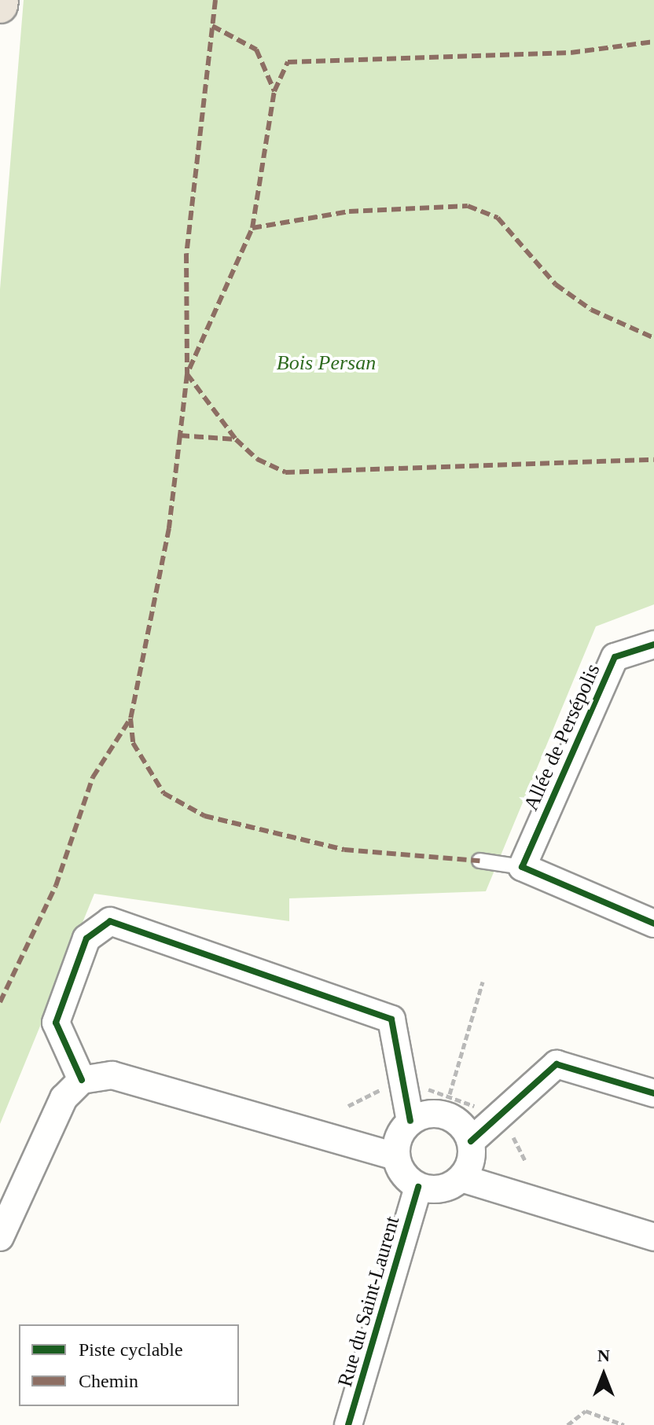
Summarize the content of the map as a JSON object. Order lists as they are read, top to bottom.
{
  "streets": {
    "street": ["Allée de Persépolis", "Rue du Saint-Laurent"]
  },
  "parks": ["Bois Persan"],
  "legend": ["Piste cyclable", "Chemin"],
  "north": "top"
}
